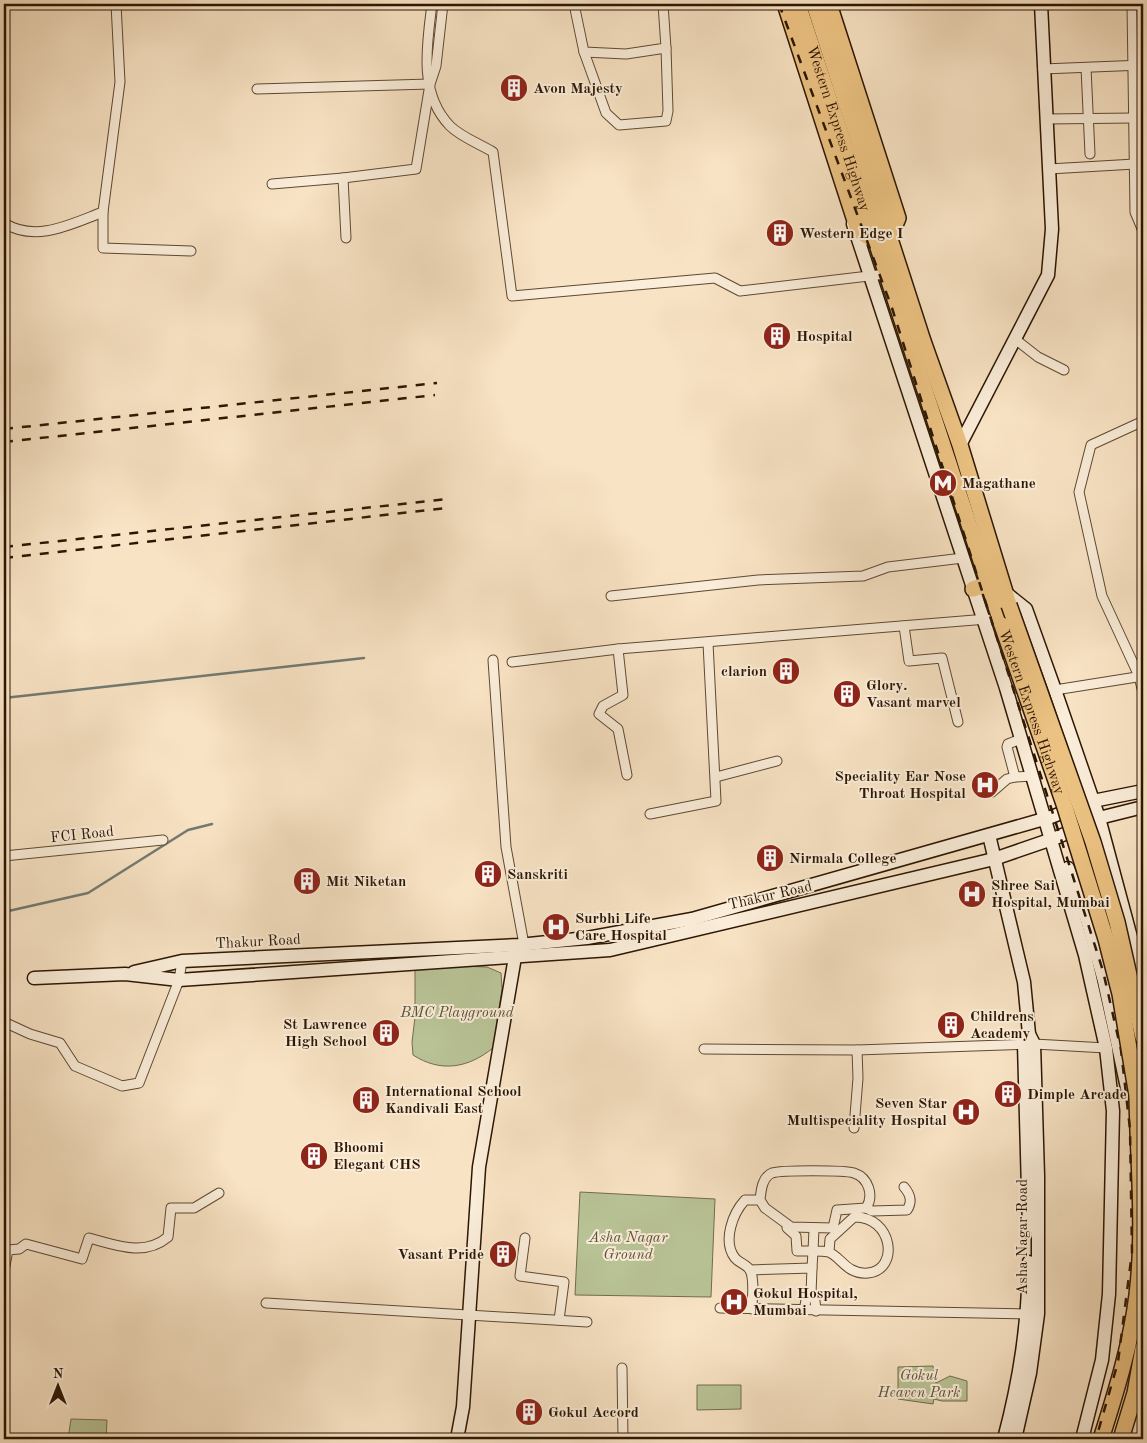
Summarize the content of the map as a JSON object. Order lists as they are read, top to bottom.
{
  "streets": {
    "highway": ["Western Express Highway"],
    "street": ["FCI Road", "Thakur Road", "Asha Nagar Road"]
  },
  "crossings": [
    ["Thakur Road", "Asha Nagar Road"]
  ],
  "parks": ["BMC Playground", "Asha Nagar Ground", "Gokul Heaven Park"],
  "places": {
    "building": [
      "Avon Majesty",
      "Western Edge I",
      "Hospital",
      "clarion",
      "Glory. Vasant marvel",
      "Nirmala College",
      "Sanskriti",
      "Mit Niketan",
      "Childrens Academy",
      "St Lawrence High School",
      "Dimple Arcade",
      "International School Kandivali East",
      "Bhoomi Elegant CHS",
      "Vasant Pride",
      "Gokul Accord"
    ],
    "metro station": ["Magathane"],
    "hospital": [
      "Speciality Ear Nose Throat Hospital",
      "Shree Sai Hospital, Mumbai",
      "Surbhi Life Care Hospital",
      "Seven Star Multispeciality Hospital",
      "Gokul Hospital, Mumbai"
    ]
  },
  "north": "top"
}
